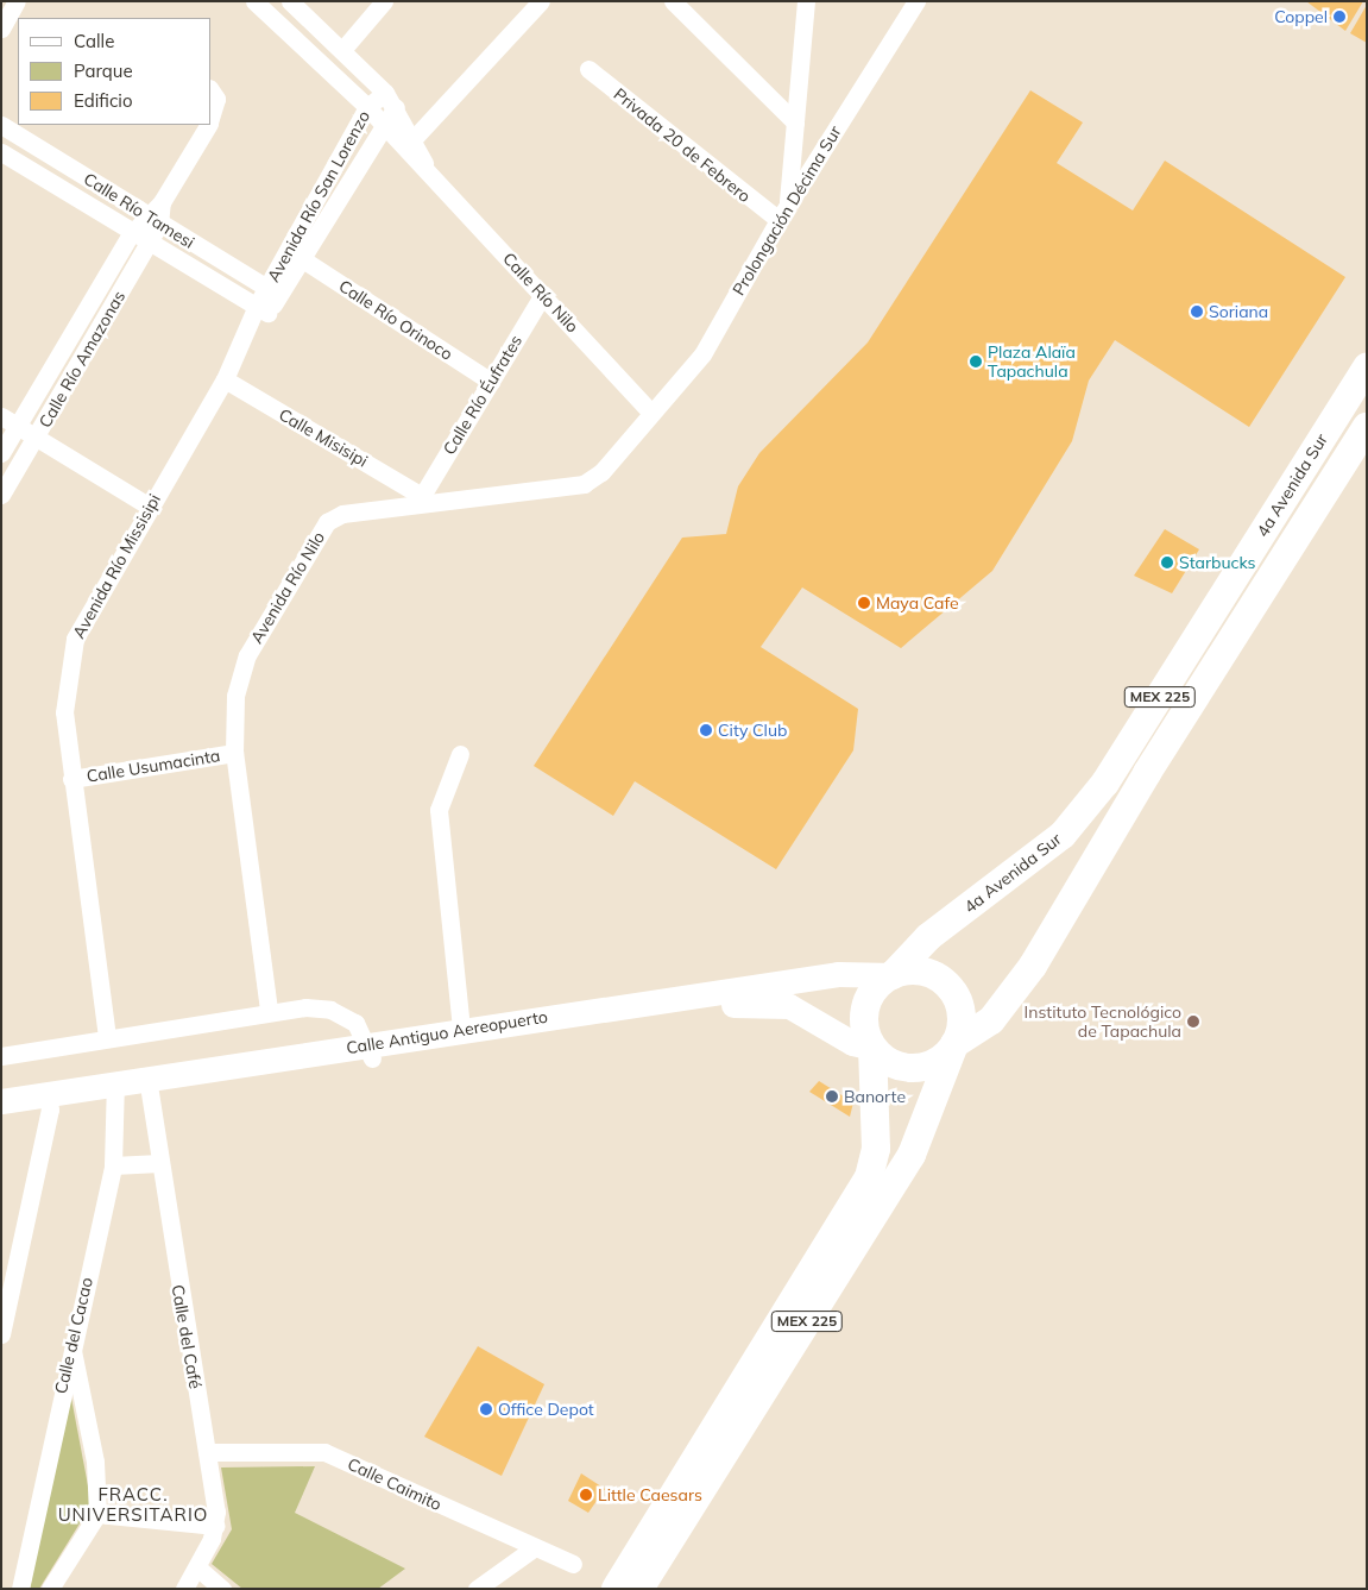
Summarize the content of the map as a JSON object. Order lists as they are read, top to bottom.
{
  "streets": {
    "main road": ["4a Avenida Sur", "MEX 225", "Calle Antiguo Aereopuerto"],
    "street": [
      "Privada 20 de Febrero",
      "Avenida Río San Lorenzo",
      "Calle Río Tamesi",
      "Prolongación Décima Sur",
      "Calle Río Nilo",
      "Calle Río Orinoco",
      "Calle Río Amazonas",
      "Calle Río Éufrates",
      "Calle Misisipi",
      "Avenida Río Missisipi",
      "Avenida Río Nilo",
      "Calle Usumacinta",
      "Calle del Cacao",
      "Calle del Café",
      "Calle Caimito"
    ]
  },
  "crossings": [
    ["Privada 20 de Febrero", "Prolongación Décima Sur"],
    ["Avenida Río San Lorenzo", "Calle Río Tamesi"],
    ["Avenida Río San Lorenzo", "Calle Río Nilo"],
    ["Avenida Río San Lorenzo", "Calle Río Orinoco"],
    ["Avenida Río San Lorenzo", "Avenida Río Missisipi"],
    ["Calle Río Tamesi", "Calle Río Amazonas"],
    ["Calle Río Tamesi", "Avenida Río Missisipi"],
    ["Prolongación Décima Sur", "Calle Río Nilo"],
    ["Prolongación Décima Sur", "Avenida Río Nilo"],
    ["Calle Río Nilo", "Calle Río Éufrates"],
    ["Calle Río Nilo", "Avenida Río Nilo"],
    ["Calle Río Orinoco", "Calle Río Éufrates"],
    ["Calle Río Éufrates", "Calle Misisipi"],
    ["Calle Río Éufrates", "Avenida Río Nilo"],
    ["Calle Misisipi", "Avenida Río Missisipi"],
    ["Calle Misisipi", "Avenida Río Nilo"],
    ["4a Avenida Sur", "MEX 225"],
    ["4a Avenida Sur", "Calle Antiguo Aereopuerto"],
    ["Avenida Río Missisipi", "Calle Usumacinta"],
    ["Avenida Río Nilo", "Calle Usumacinta"],
    ["MEX 225", "Calle Antiguo Aereopuerto"],
    ["Calle Antiguo Aereopuerto", "Calle del Cacao"],
    ["Calle Antiguo Aereopuerto", "Calle del Café"],
    ["Calle del Café", "Calle Caimito"]
  ],
  "districts": ["FRACC. UNIVERSITARIO"],
  "places": [
    "Coppel",
    "Soriana",
    "Plaza Alaïa Tapachula",
    "Starbucks",
    "Maya Cafe",
    "City Club",
    "Instituto Tecnológico de Tapachula",
    "Banorte",
    "Office Depot",
    "Little Caesars"
  ],
  "legend": ["Calle", "Parque", "Edificio"]
}
